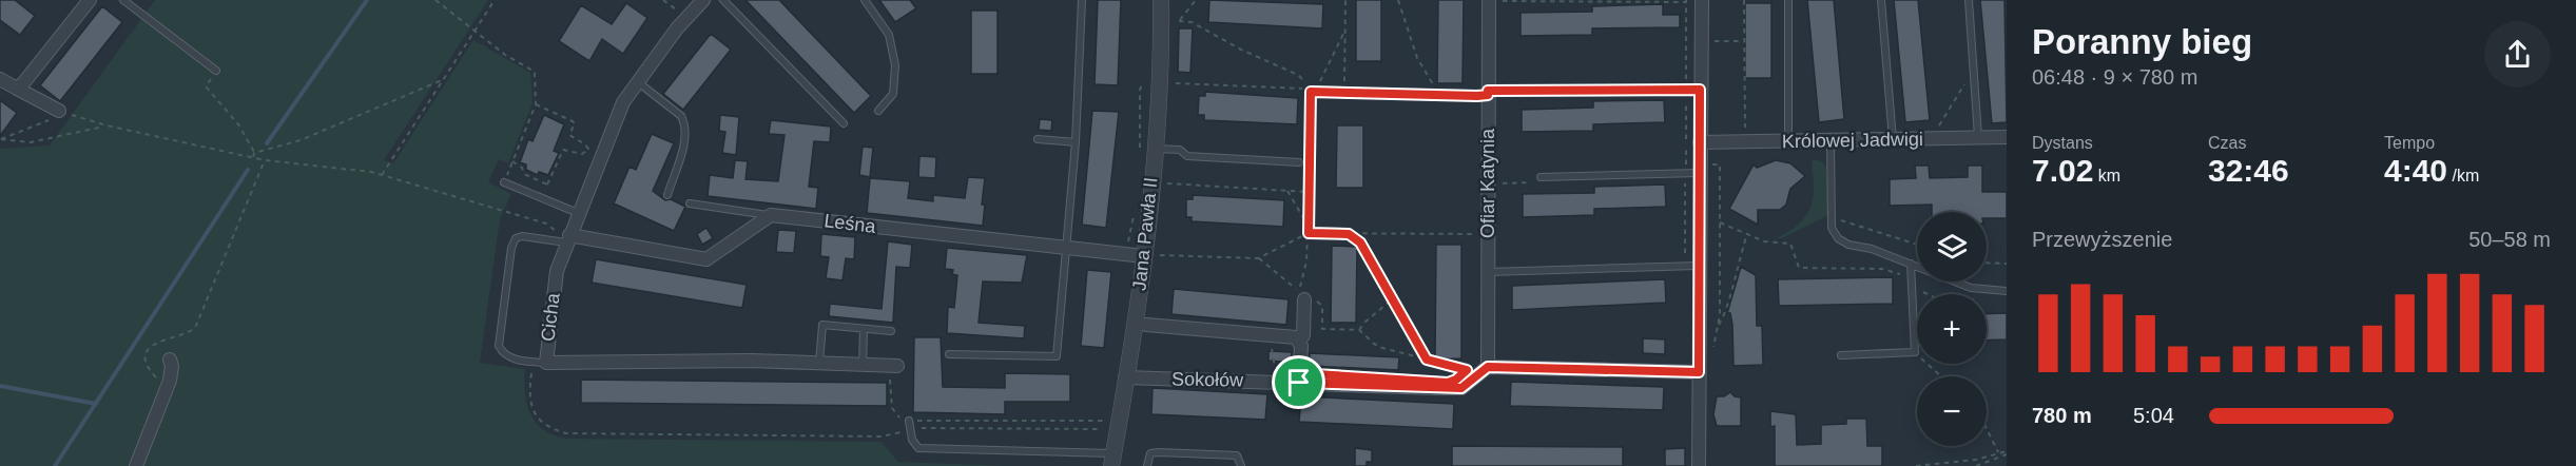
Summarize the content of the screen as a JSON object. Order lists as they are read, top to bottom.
{
  "streets": {
    "street": [
      "Królowej Jadwigi",
      "Ofiar Katynia",
      "Leśna",
      "Jana Pawła II",
      "Cicha",
      "Sokołów"
    ]
  },
  "crossings": [
    ["Ofiar Katynia", "Sokołów"],
    ["Leśna", "Jana Pawła II"],
    ["Jana Pawła II", "Sokołów"]
  ],
  "page": {
    "heading": ["Poranny bieg", "06:48 · 9 × 780 m"],
    "stats": [
      ["Dystans", "7.02 km"],
      ["Czas", "32:46"],
      ["Tempo", "4:40 /km"]
    ],
    "map_buttons": ["+", "−"],
    "chart": ["Przewyższenie", "50–58 m"],
    "list": [
      {
        "name": "780 m",
        "note": "5:04"
      }
    ]
  }
}
